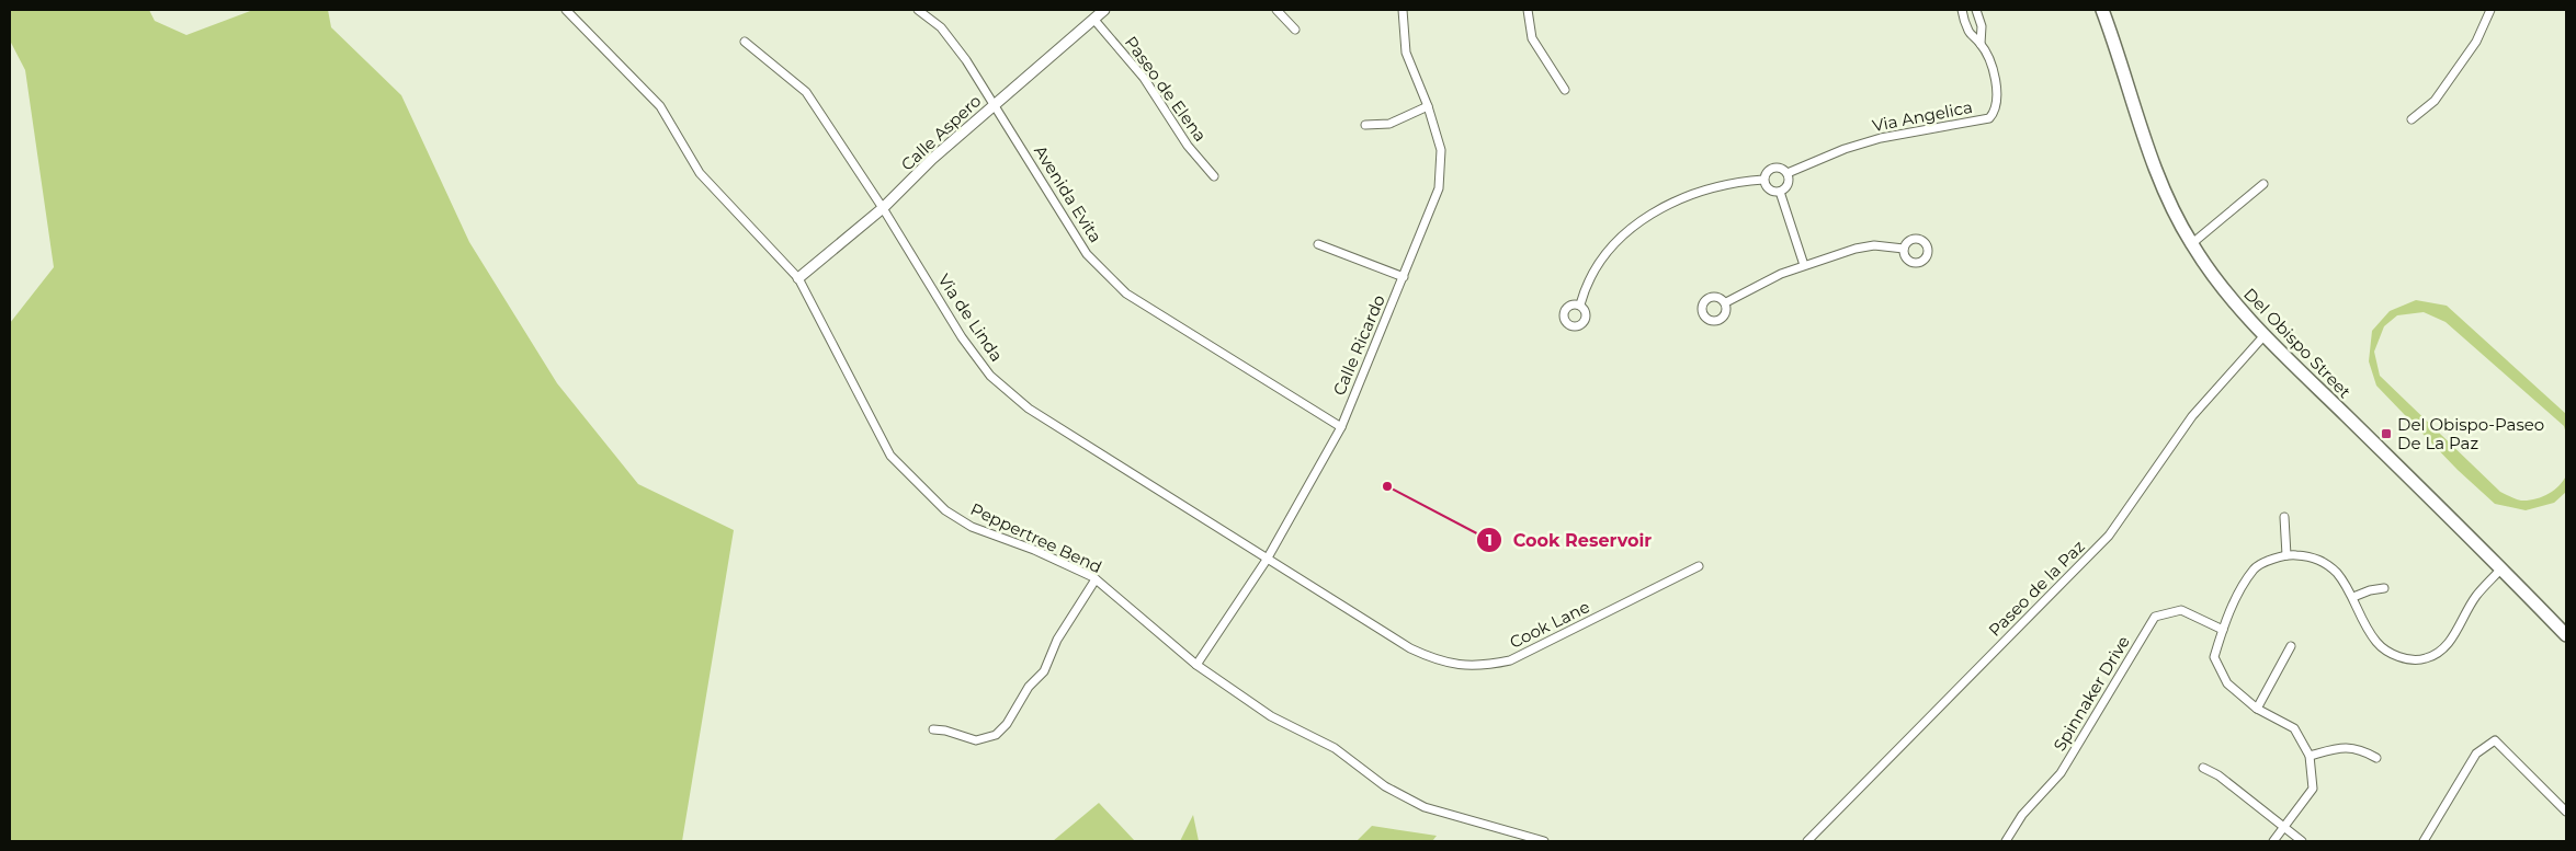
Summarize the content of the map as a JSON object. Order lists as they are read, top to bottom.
{
  "streets": {
    "main road": ["Del Obispo Street"],
    "street": [
      "Paseo de Elena",
      "Via Angelica",
      "Calle Aspero",
      "Avenida Evita",
      "Via de Linda",
      "Calle Ricardo",
      "Peppertree Bend",
      "Paseo de la Paz",
      "Cook Lane",
      "Spinnaker Drive"
    ]
  },
  "crossings": [
    ["Paseo de Elena", "Calle Aspero"],
    ["Calle Aspero", "Avenida Evita"],
    ["Calle Aspero", "Via de Linda"],
    ["Calle Aspero", "Peppertree Bend"],
    ["Avenida Evita", "Calle Ricardo"],
    ["Via de Linda", "Calle Ricardo"],
    ["Via de Linda", "Cook Lane"],
    ["Del Obispo Street", "Paseo de la Paz"],
    ["Calle Ricardo", "Peppertree Bend"],
    ["Calle Ricardo", "Cook Lane"]
  ],
  "places": {
    "transit": ["Del Obispo-Paseo De La Paz"],
    "other": ["Cook Reservoir"]
  }
}
